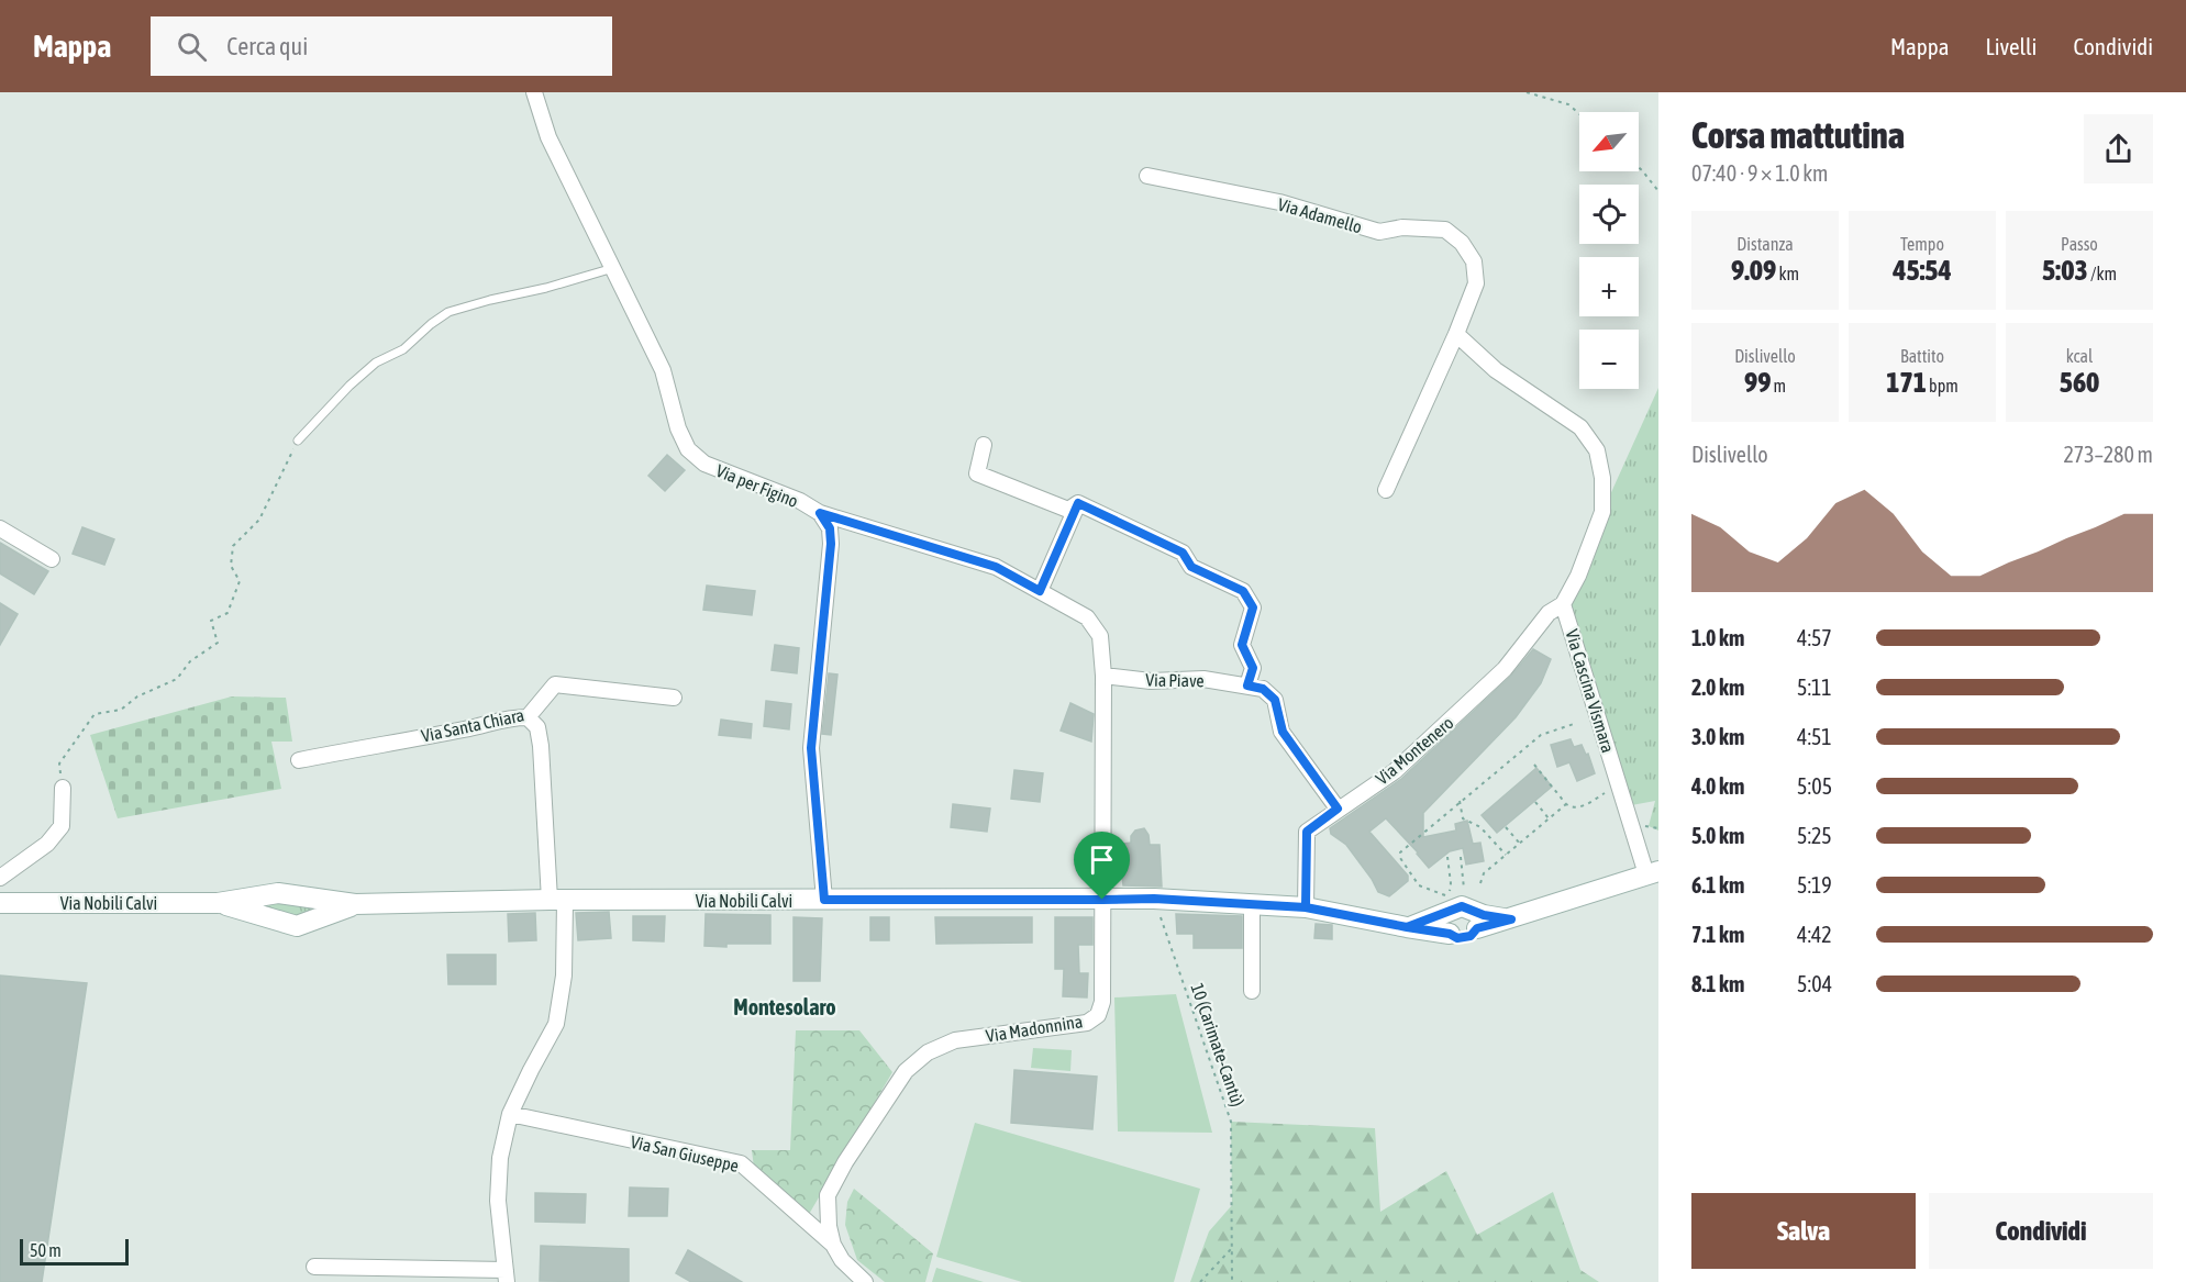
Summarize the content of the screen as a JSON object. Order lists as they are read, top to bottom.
{
  "streets": {
    "main road": ["Via Nobili Calvi"],
    "street": [
      "Via Adamello",
      "Via per Figino",
      "Via Piave",
      "Via Cascina Vismara",
      "Via Santa Chiara",
      "Via Montenero",
      "Via Madonnina",
      "Via San Giuseppe"
    ],
    "path": ["10 (Carimate-Cantù)"]
  },
  "crossings": [
    ["Via per Figino", "Via Piave"],
    ["Via per Figino", "Via Madonnina"],
    ["Via Piave", "Via Madonnina"],
    ["Via Cascina Vismara", "Via Montenero"],
    ["Via Montenero", "Via Nobili Calvi"],
    ["Via Nobili Calvi", "Via Madonnina"],
    ["Via Nobili Calvi", "10 (Carimate-Cantù)"],
    ["Via Madonnina", "Via San Giuseppe"]
  ],
  "districts": ["Montesolaro"],
  "scale_bar": "50 m",
  "north": "bottom left",
  "page": {
    "header": "Mappa",
    "search": "Cerca qui",
    "nav": ["Mappa", "Livelli", "Condividi"],
    "heading": ["Corsa mattutina", "07:40 · 9 × 1.0 km"],
    "map_buttons": ["+", "−"],
    "stats": [
      ["Distanza", "9.09 km"],
      ["Tempo", "45:54"],
      ["Passo", "5:03 /km"],
      ["Dislivello", "99 m"],
      ["Battito", "171 bpm"],
      ["kcal", "560"]
    ],
    "chart": ["Dislivello", "273–280 m"],
    "list": [
      {
        "name": "1.0 km",
        "note": "4:57"
      },
      {
        "name": "2.0 km",
        "note": "5:11"
      },
      {
        "name": "3.0 km",
        "note": "4:51"
      },
      {
        "name": "4.0 km",
        "note": "5:05"
      },
      {
        "name": "5.0 km",
        "note": "5:25"
      },
      {
        "name": "6.1 km",
        "note": "5:19"
      },
      {
        "name": "7.1 km",
        "note": "4:42"
      },
      {
        "name": "8.1 km",
        "note": "5:04"
      }
    ],
    "buttons": ["Salva", "Condividi"],
    "scale": "50 m"
  }
}
